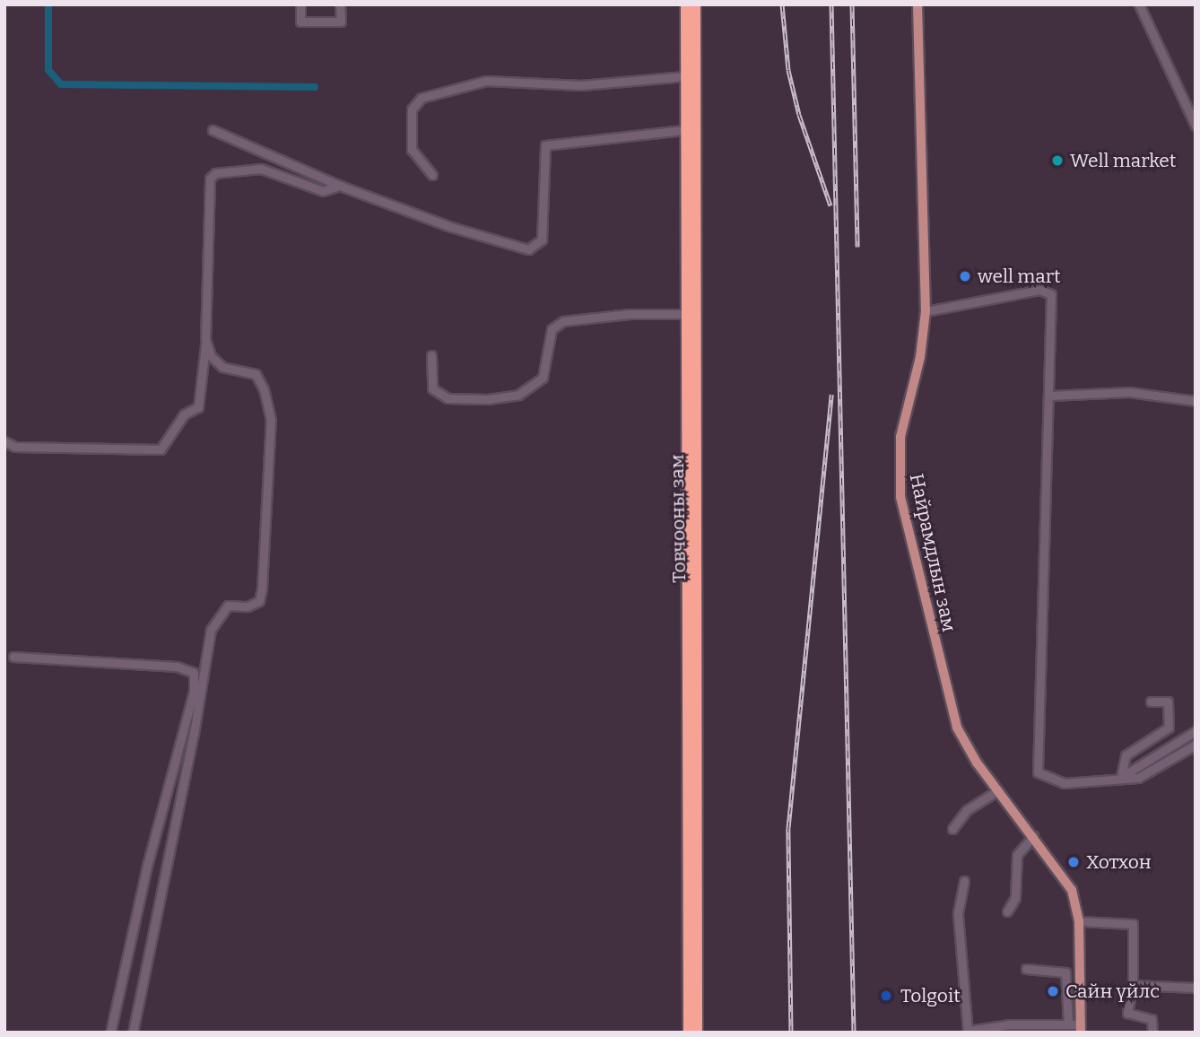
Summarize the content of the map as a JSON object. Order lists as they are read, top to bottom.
{
  "streets": {
    "highway": ["Товчооны зам"],
    "main road": ["Найрамдлын зам"]
  },
  "places": [
    "Well market",
    "well mart",
    "Хотхон",
    "Сайн үйлс",
    "Tolgoit"
  ]
}
